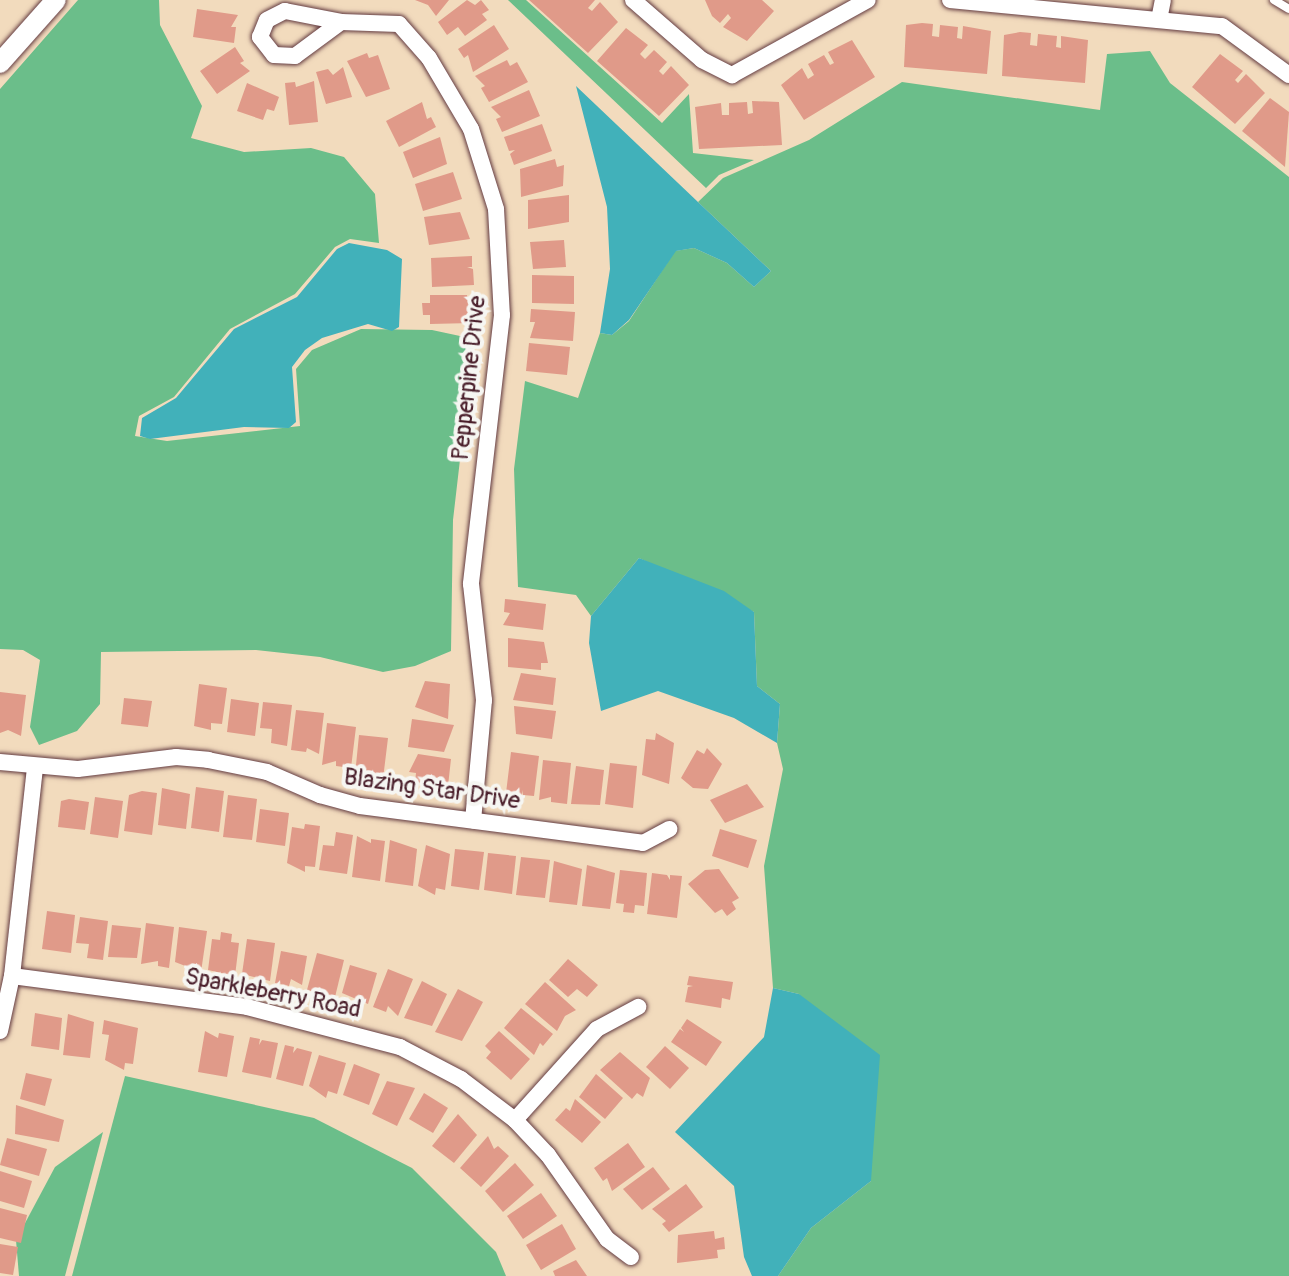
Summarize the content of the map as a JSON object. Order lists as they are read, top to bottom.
{
  "streets": {
    "street": ["Pepperpine Drive", "Blazing Star Drive", "Sparkleberry Road"]
  },
  "crossings": [
    ["Pepperpine Drive", "Blazing Star Drive"]
  ]
}
